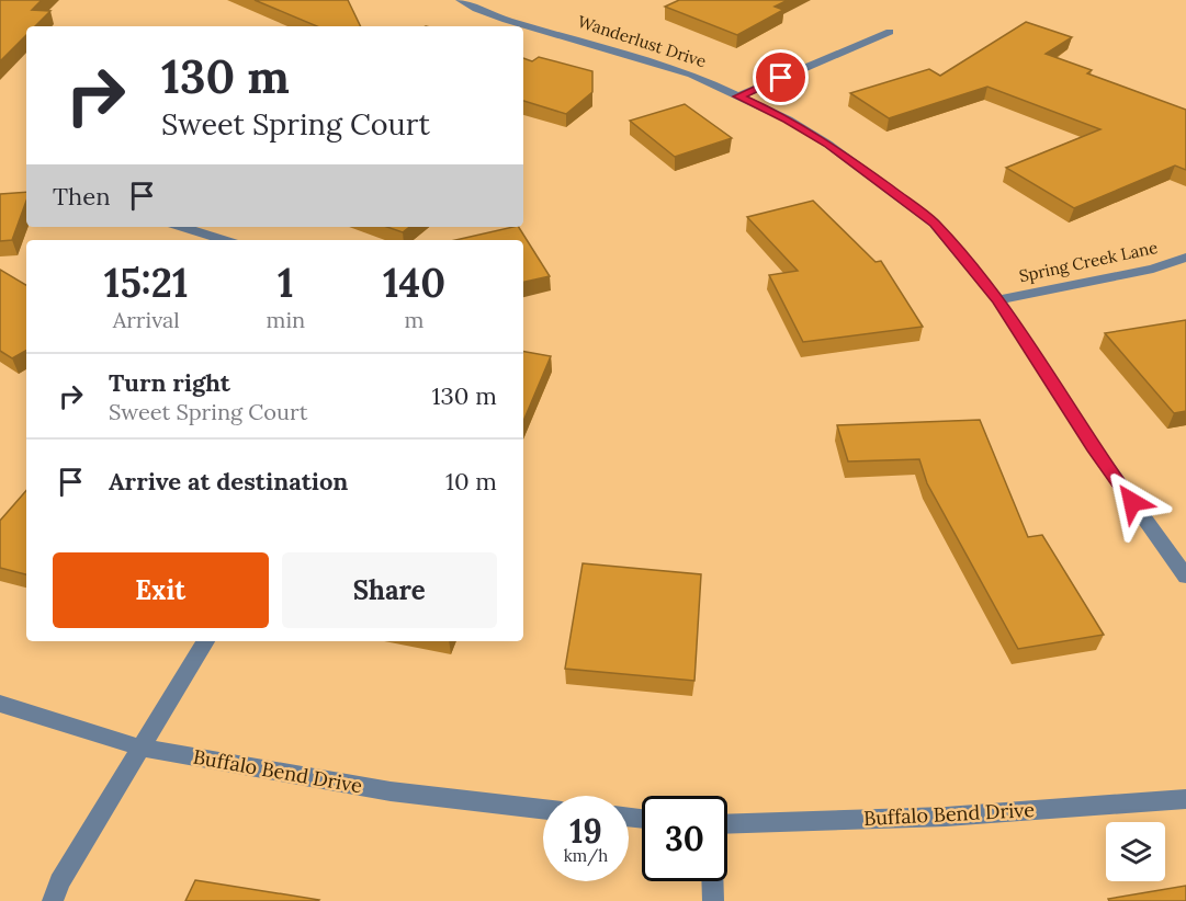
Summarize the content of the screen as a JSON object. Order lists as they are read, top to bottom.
{
  "streets": {
    "street": ["Wanderlust Drive", "Spring Creek Lane", "Buffalo Bend Drive"]
  },
  "crossings": [
    ["Wanderlust Drive", "Spring Creek Lane"]
  ],
  "page": {
    "turn": ["130 m", "Sweet Spring Court"],
    "then": "Then",
    "eta": [
      "15:21",
      "Arrival",
      "1",
      "min",
      "140",
      "m"
    ],
    "list": [
      {
        "name": "Turn right",
        "note": "Sweet Spring Court",
        "value": "130 m"
      },
      {
        "name": "Arrive at destination",
        "value": "10 m"
      }
    ],
    "buttons": ["Exit", "Share"],
    "speed": "19 km/h",
    "limit": "30"
  }
}
